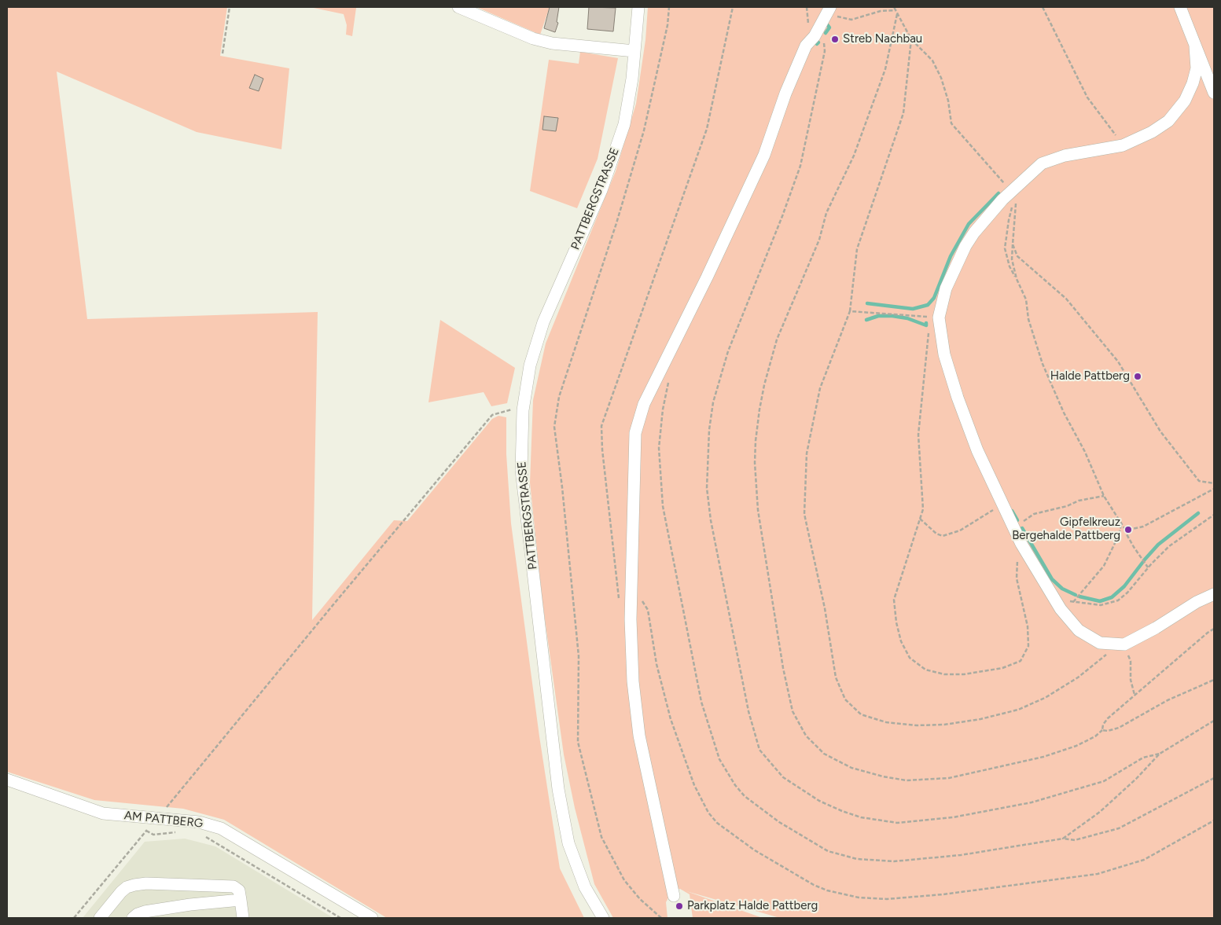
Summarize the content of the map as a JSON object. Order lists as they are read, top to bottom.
{
  "streets": {
    "street": ["PATTBERGSTRASSE", "AM PATTBERG"]
  },
  "places": [
    "Streb Nachbau",
    "Halde Pattberg",
    "Gipfelkreuz Bergehalde Pattberg",
    "Parkplatz Halde Pattberg"
  ]
}
